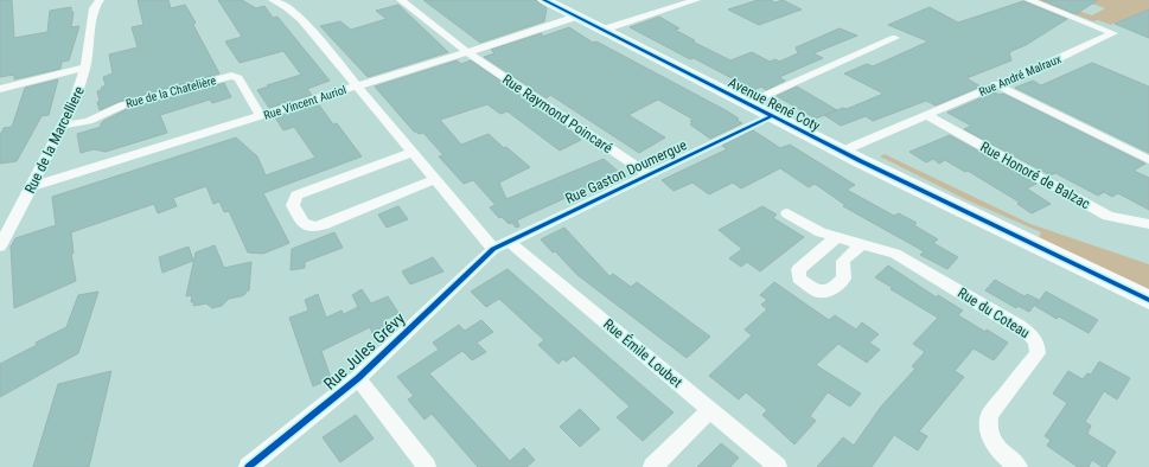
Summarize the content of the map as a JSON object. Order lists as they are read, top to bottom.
{
  "streets": {
    "main road": ["Avenue René Coty"],
    "street": [
      "Rue André Malraux",
      "Rue de la Chatelière",
      "Rue Vincent Auriol",
      "Rue Raymond Poincaré",
      "Rue de la Marcelliere",
      "Rue Gaston Doumergue",
      "Rue Honoré de Balzac",
      "Rue du Coteau",
      "Rue Jules Grévy",
      "Rue Émile Loubet"
    ]
  },
  "crossings": [
    ["Rue André Malraux", "Avenue René Coty"],
    ["Rue André Malraux", "Rue Honoré de Balzac"],
    ["Rue de la Chatelière", "Rue Vincent Auriol"],
    ["Rue de la Chatelière", "Rue de la Marcelliere"],
    ["Rue Vincent Auriol", "Avenue René Coty"],
    ["Rue Vincent Auriol", "Rue Raymond Poincaré"],
    ["Rue Vincent Auriol", "Rue de la Marcelliere"],
    ["Avenue René Coty", "Rue Gaston Doumergue"],
    ["Rue Raymond Poincaré", "Rue Gaston Doumergue"],
    ["Rue Gaston Doumergue", "Rue Jules Grévy"],
    ["Rue Gaston Doumergue", "Rue Émile Loubet"]
  ]
}
